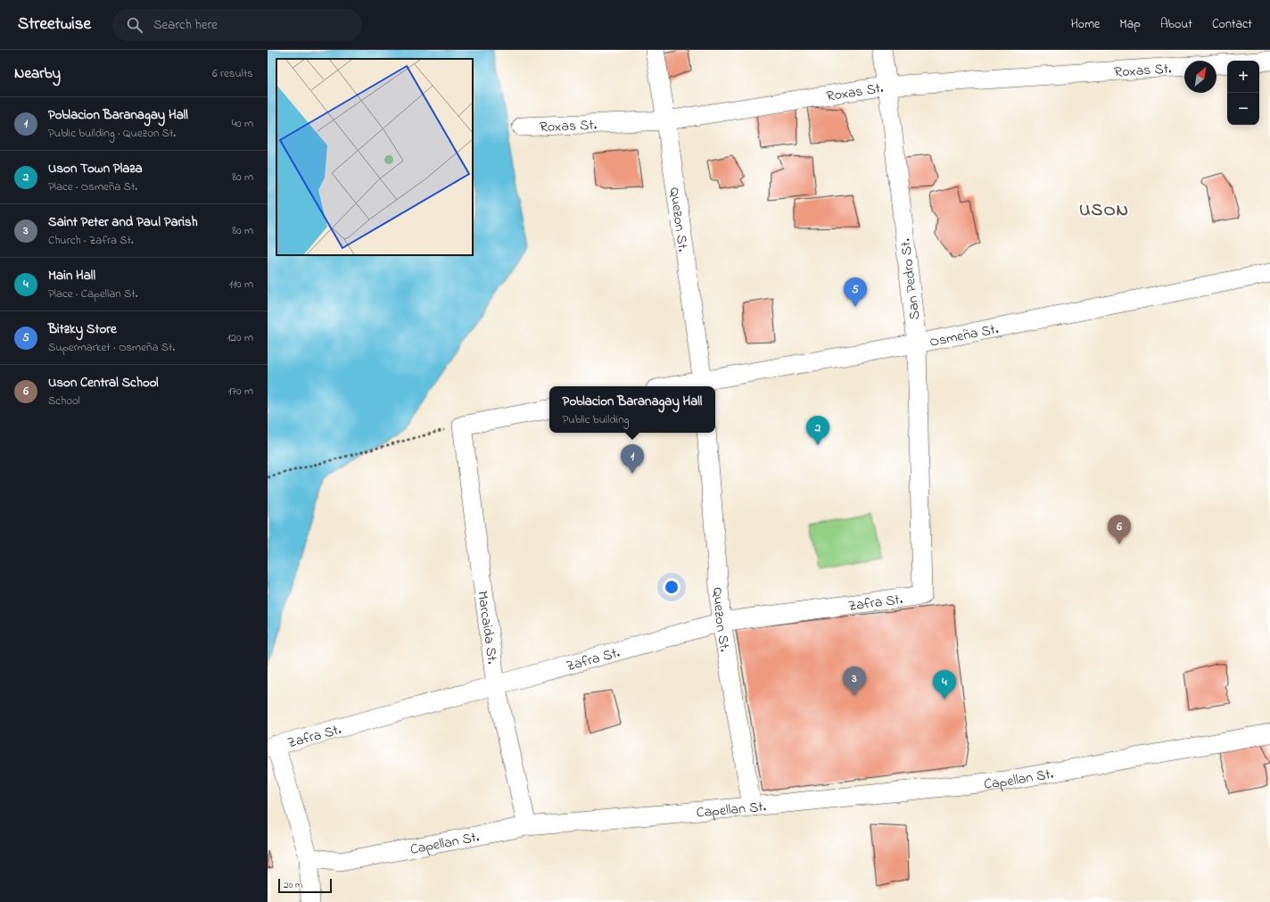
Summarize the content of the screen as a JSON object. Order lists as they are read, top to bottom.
{
  "streets": {
    "street": [
      "Roxas St.",
      "Quezon St.",
      "San Pedro St.",
      "Osmeña St.",
      "Zafra St.",
      "Marcaida St.",
      "Capellan St."
    ]
  },
  "crossings": [
    ["Roxas St.", "Quezon St."],
    ["Roxas St.", "San Pedro St."],
    ["Quezon St.", "Osmeña St."],
    ["Quezon St.", "Zafra St."],
    ["Quezon St.", "Capellan St."],
    ["San Pedro St.", "Osmeña St."],
    ["San Pedro St.", "Zafra St."],
    ["Zafra St.", "Marcaida St."],
    ["Marcaida St.", "Capellan St."]
  ],
  "districts": ["USON"],
  "scale_bar": "20 m",
  "north": "top right",
  "page": {
    "header": "Streetwise",
    "search": "Search here",
    "nav": [
      "Home",
      "Map",
      "About",
      "Contact"
    ],
    "heading": ["Nearby", "6 results"],
    "map_buttons": ["+", "−"],
    "list": [
      {
        "mark": "1",
        "name": "Poblacion Baranagay Hall",
        "note": "Public building · Quezon St.",
        "value": "40 m"
      },
      {
        "mark": "2",
        "name": "Uson Town Plaza",
        "note": "Place · Osmeña St.",
        "value": "80 m"
      },
      {
        "mark": "3",
        "name": "Saint Peter and Paul Parish",
        "note": "Church · Zafra St.",
        "value": "80 m"
      },
      {
        "mark": "4",
        "name": "Main Hall",
        "note": "Place · Capellan St.",
        "value": "110 m"
      },
      {
        "mark": "5",
        "name": "Bitzky Store",
        "note": "Supermarket · Osmeña St.",
        "value": "120 m"
      },
      {
        "mark": "6",
        "name": "Uson Central School",
        "note": "School",
        "value": "170 m"
      }
    ],
    "pins": [
      "5",
      "2",
      "1",
      "6",
      "3",
      "4"
    ],
    "popup": ["Poblacion Baranagay Hall", "Public building"],
    "scale": "20 m"
  }
}
